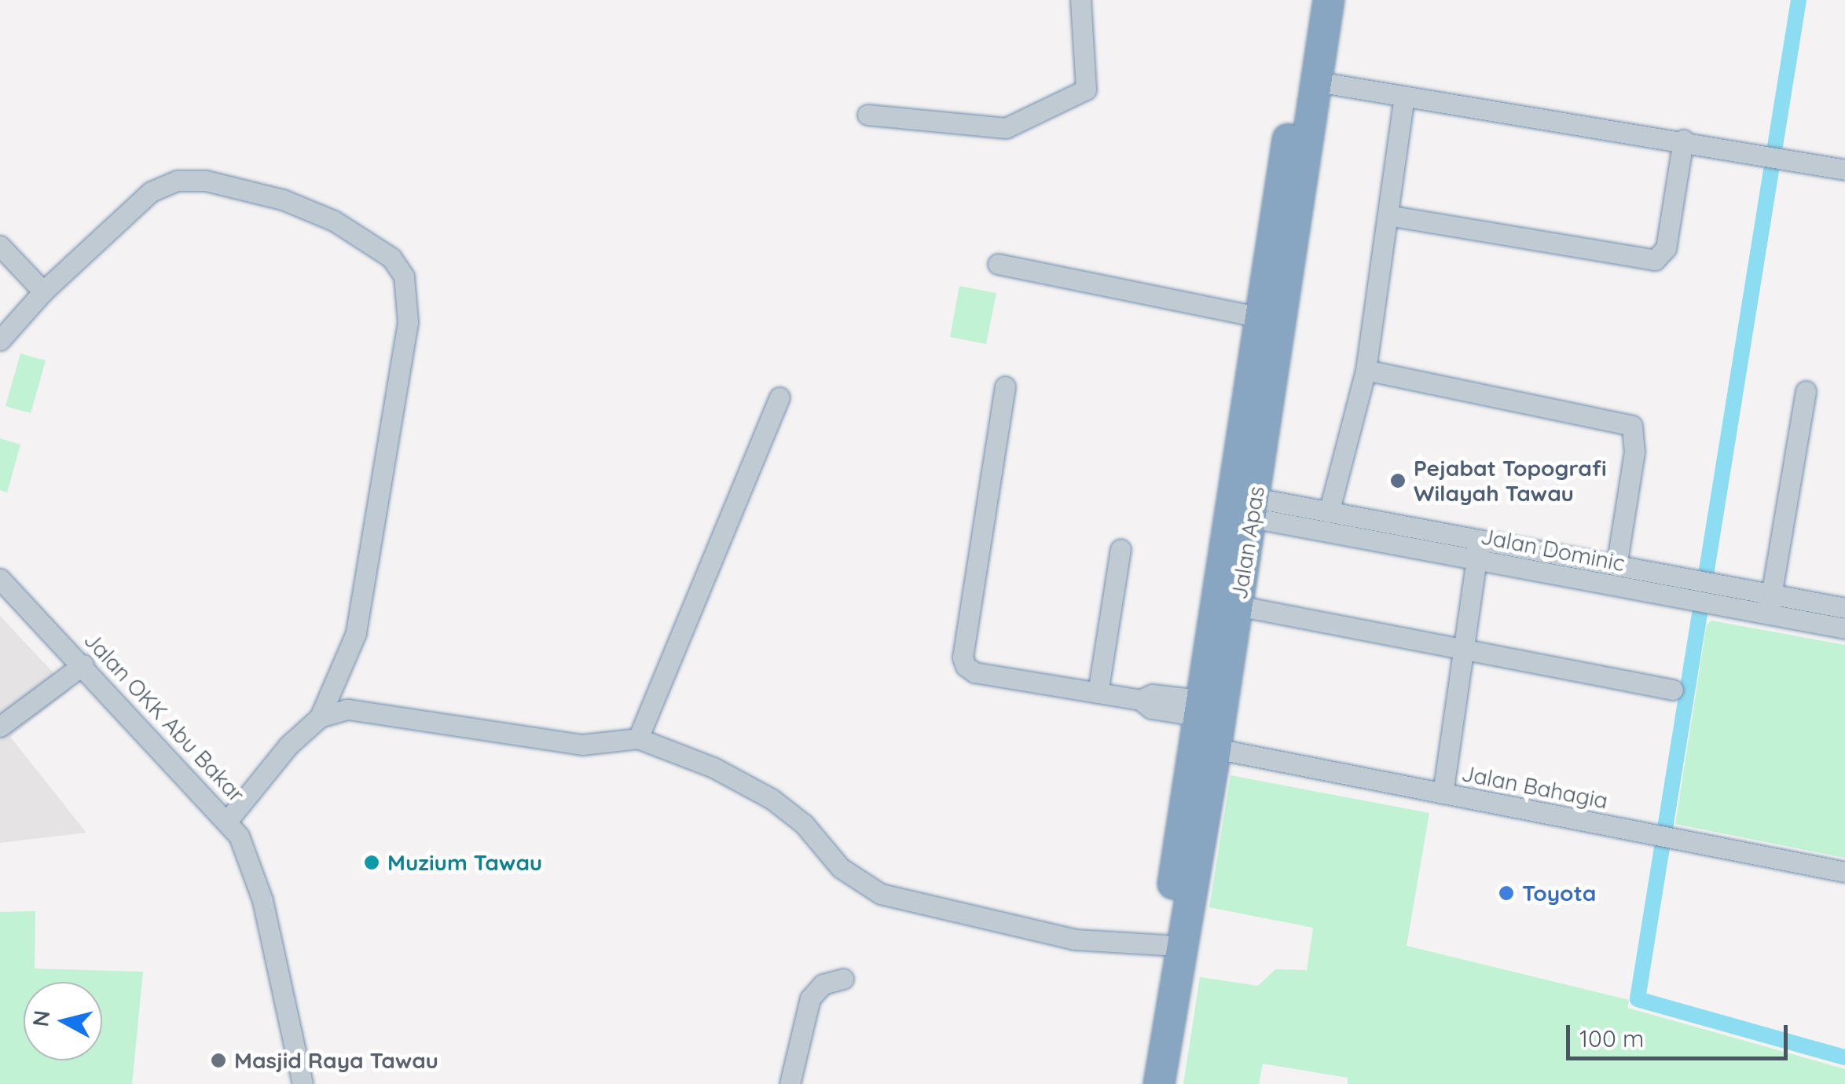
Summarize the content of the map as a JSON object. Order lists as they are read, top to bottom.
{
  "streets": {
    "highway": ["Jalan Apas"],
    "street": ["Jalan Dominic", "Jalan OKK Abu Bakar", "Jalan Bahagia"]
  },
  "crossings": [
    ["Jalan Apas", "Jalan Dominic"],
    ["Jalan Apas", "Jalan Bahagia"]
  ],
  "places": [
    "Pejabat Topografi Wilayah Tawau",
    "Muzium Tawau",
    "Toyota",
    "Masjid Raya Tawau"
  ],
  "scale_bar": "100 m",
  "north": "left"
}
